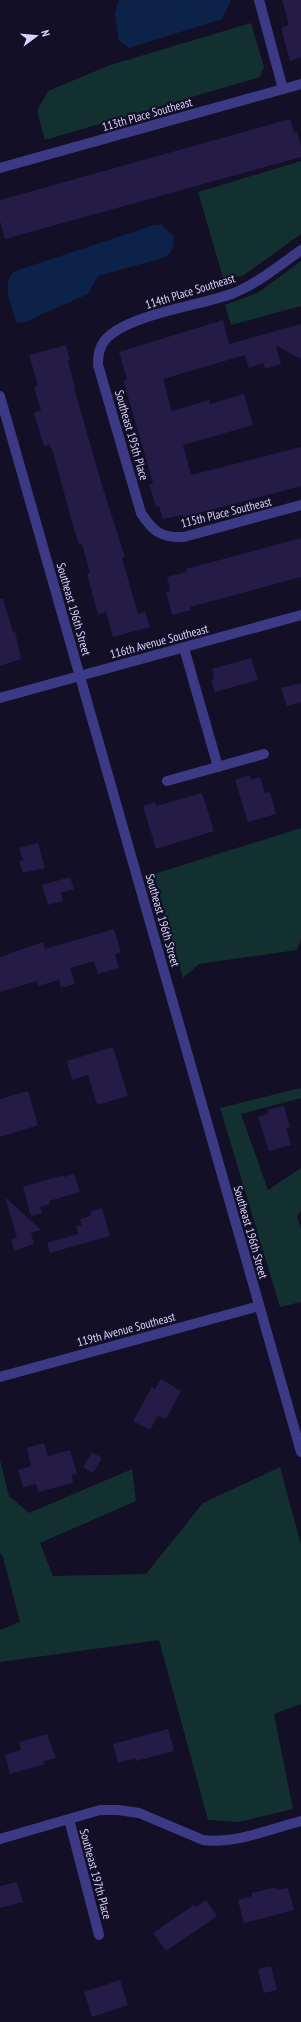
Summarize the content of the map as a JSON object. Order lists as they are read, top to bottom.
{
  "streets": {
    "street": [
      "113th Place Southeast",
      "114th Place Southeast",
      "Southeast 195th Place",
      "115th Place Southeast",
      "Southeast 196th Street",
      "116th Avenue Southeast",
      "119th Avenue Southeast",
      "Southeast 197th Place"
    ]
  },
  "crossings": [
    ["114th Place Southeast", "Southeast 195th Place"],
    ["Southeast 195th Place", "115th Place Southeast"],
    ["Southeast 196th Street", "116th Avenue Southeast"],
    ["Southeast 196th Street", "119th Avenue Southeast"]
  ],
  "north": "right"
}
